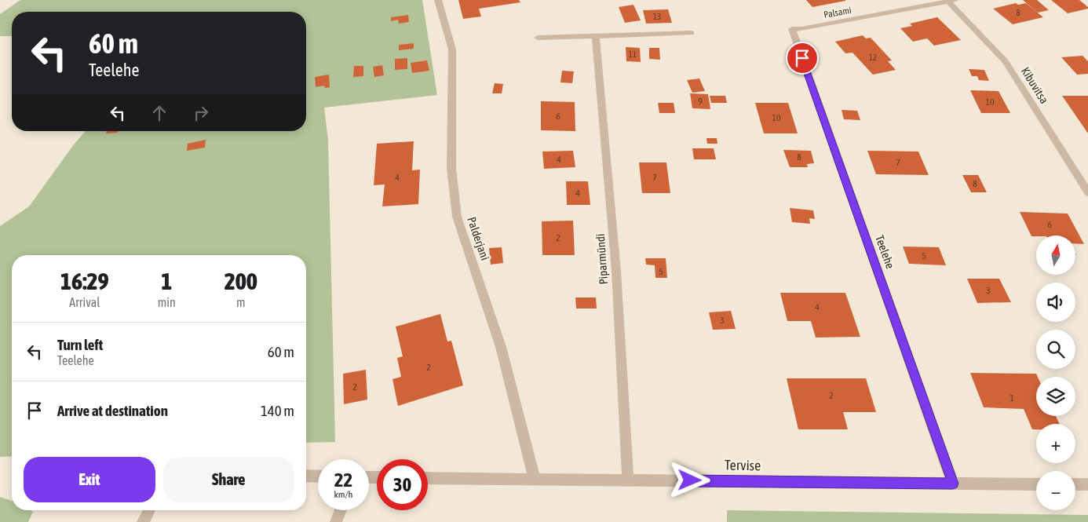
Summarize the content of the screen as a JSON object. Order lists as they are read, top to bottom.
{
  "streets": {
    "street": [
      "Palsami",
      "Kibuvitsa",
      "Palderjani",
      "Teelehe",
      "Piparmündi",
      "Tervise"
    ]
  },
  "crossings": [
    ["Palsami", "Kibuvitsa"],
    ["Palsami", "Teelehe"],
    ["Palderjani", "Tervise"],
    ["Teelehe", "Tervise"],
    ["Piparmündi", "Tervise"]
  ],
  "house_numbers": [
    "8",
    "13",
    "11",
    "12",
    "9",
    "10",
    "6",
    "10",
    "8",
    "4",
    "7",
    "4",
    "7",
    "8",
    "4",
    "6",
    "2",
    "5",
    "5",
    "3",
    "4",
    "3",
    "2",
    "2",
    "2",
    "1"
  ],
  "north": "top",
  "page": {
    "turn": ["60 m", "Teelehe"],
    "map_buttons": ["+", "−"],
    "eta": [
      "16:29",
      "Arrival",
      "1",
      "min",
      "200",
      "m"
    ],
    "list": [
      {
        "name": "Turn left",
        "note": "Teelehe",
        "value": "60 m"
      },
      {
        "name": "Arrive at destination",
        "value": "140 m"
      }
    ],
    "buttons": ["Exit", "Share"],
    "speed": "22 km/h",
    "limit": "30"
  }
}
